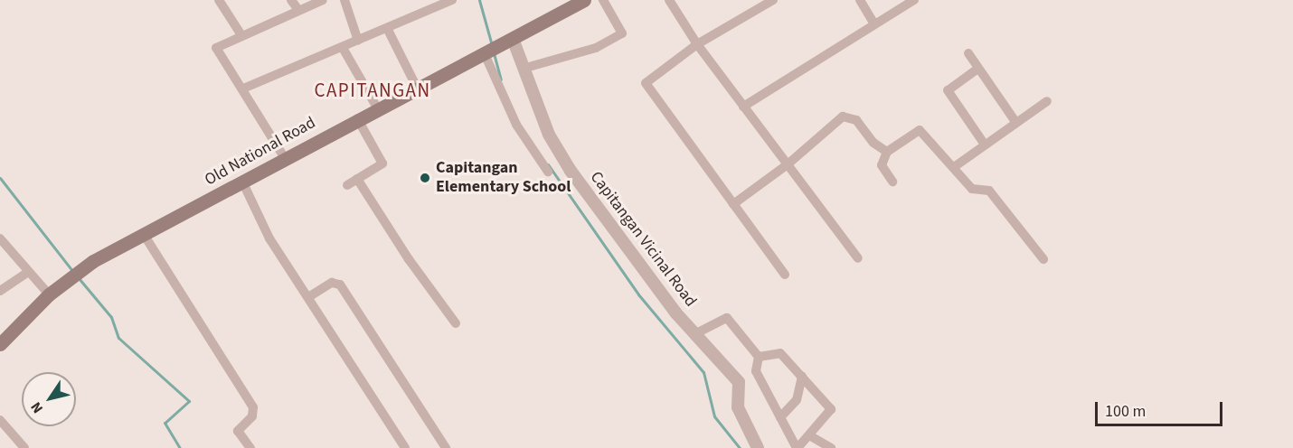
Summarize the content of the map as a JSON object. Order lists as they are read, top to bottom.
{
  "streets": {
    "main road": ["Old National Road"],
    "street": ["Capitangan Vicinal Road"]
  },
  "crossings": [
    ["Old National Road", "Capitangan Vicinal Road"]
  ],
  "districts": ["CAPITANGAN"],
  "places": ["Capitangan Elementary School"],
  "scale_bar": "100 m",
  "north": "bottom left"
}
